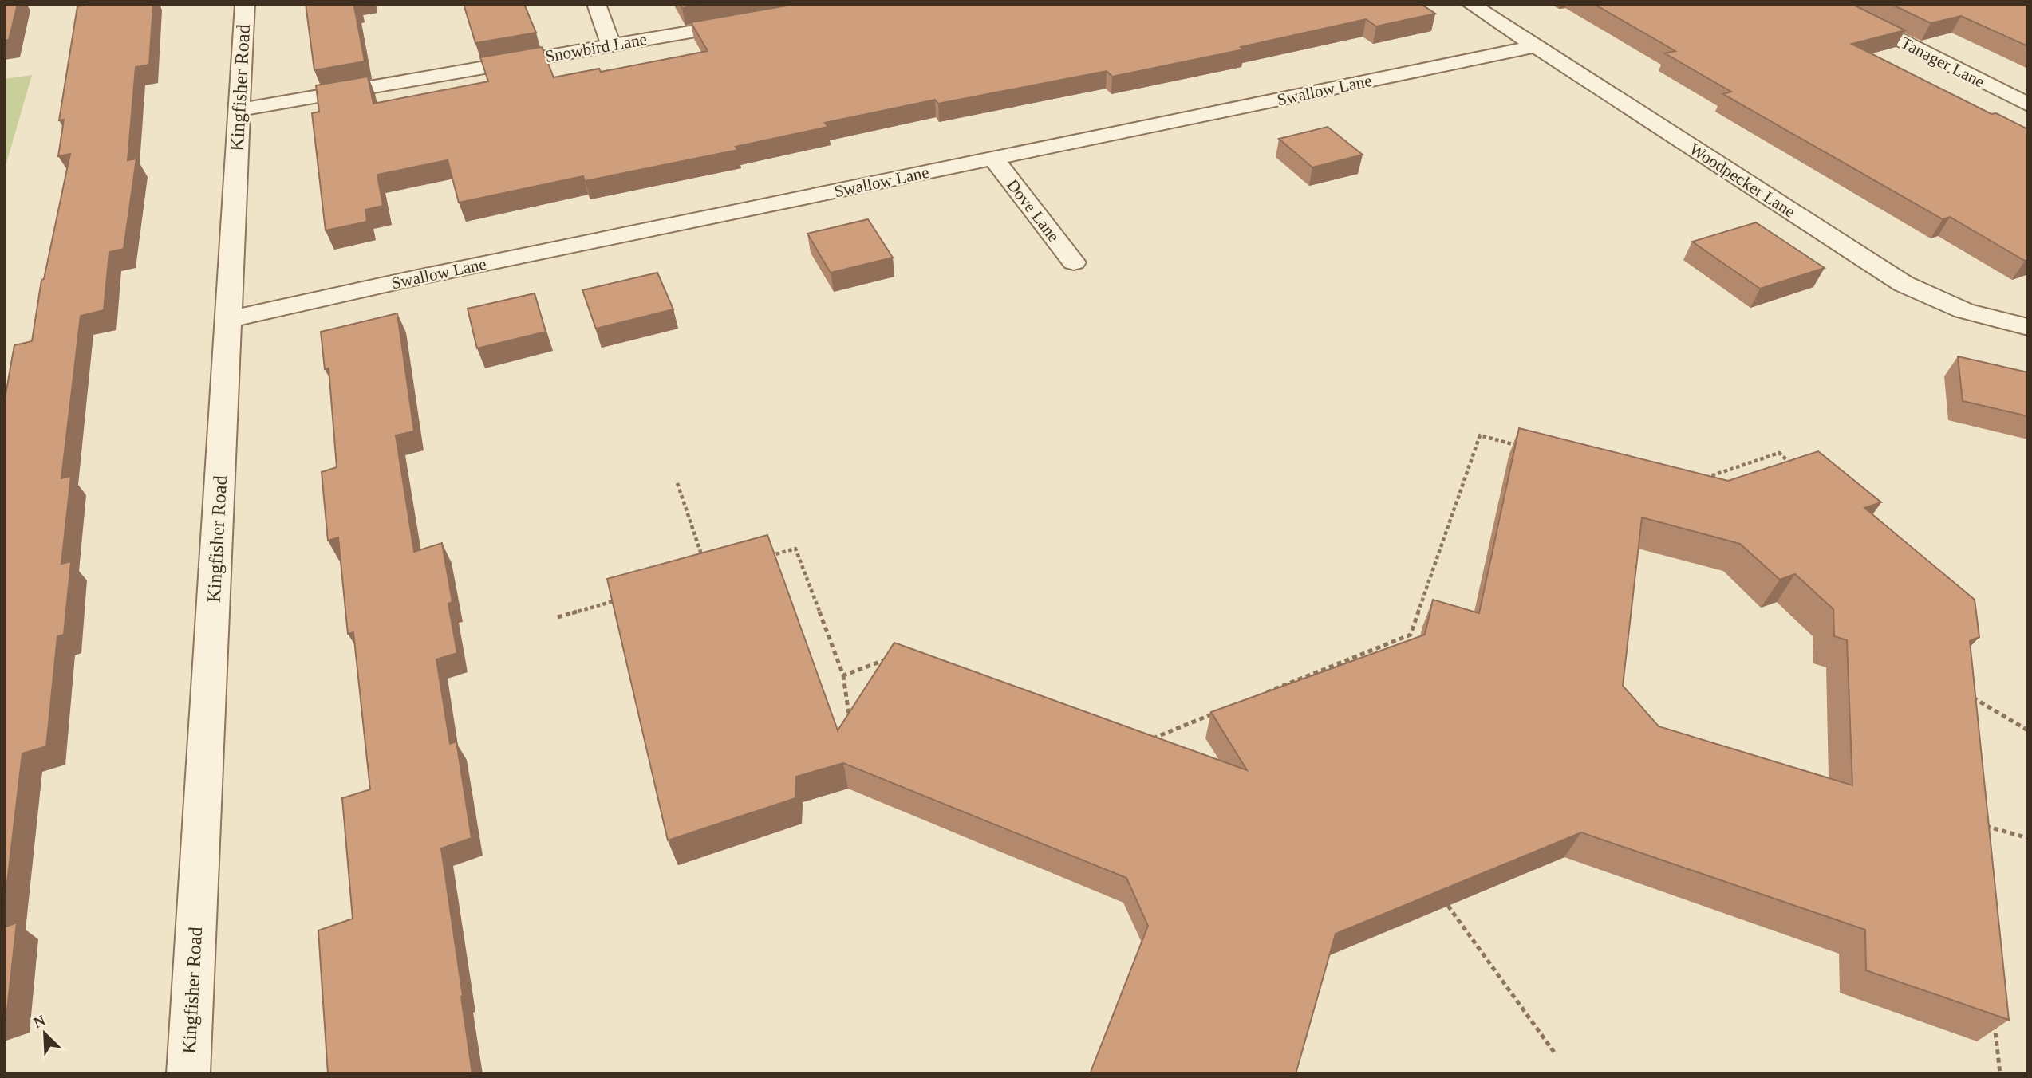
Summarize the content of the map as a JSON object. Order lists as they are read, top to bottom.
{
  "streets": {
    "street": [
      "Snowbird Lane",
      "Tanager Lane",
      "Kingfisher Road",
      "Swallow Lane",
      "Woodpecker Lane",
      "Dove Lane"
    ]
  },
  "crossings": [
    ["Snowbird Lane", "Kingfisher Road"],
    ["Kingfisher Road", "Swallow Lane"],
    ["Swallow Lane", "Woodpecker Lane"],
    ["Swallow Lane", "Dove Lane"]
  ],
  "north": "top left"
}
